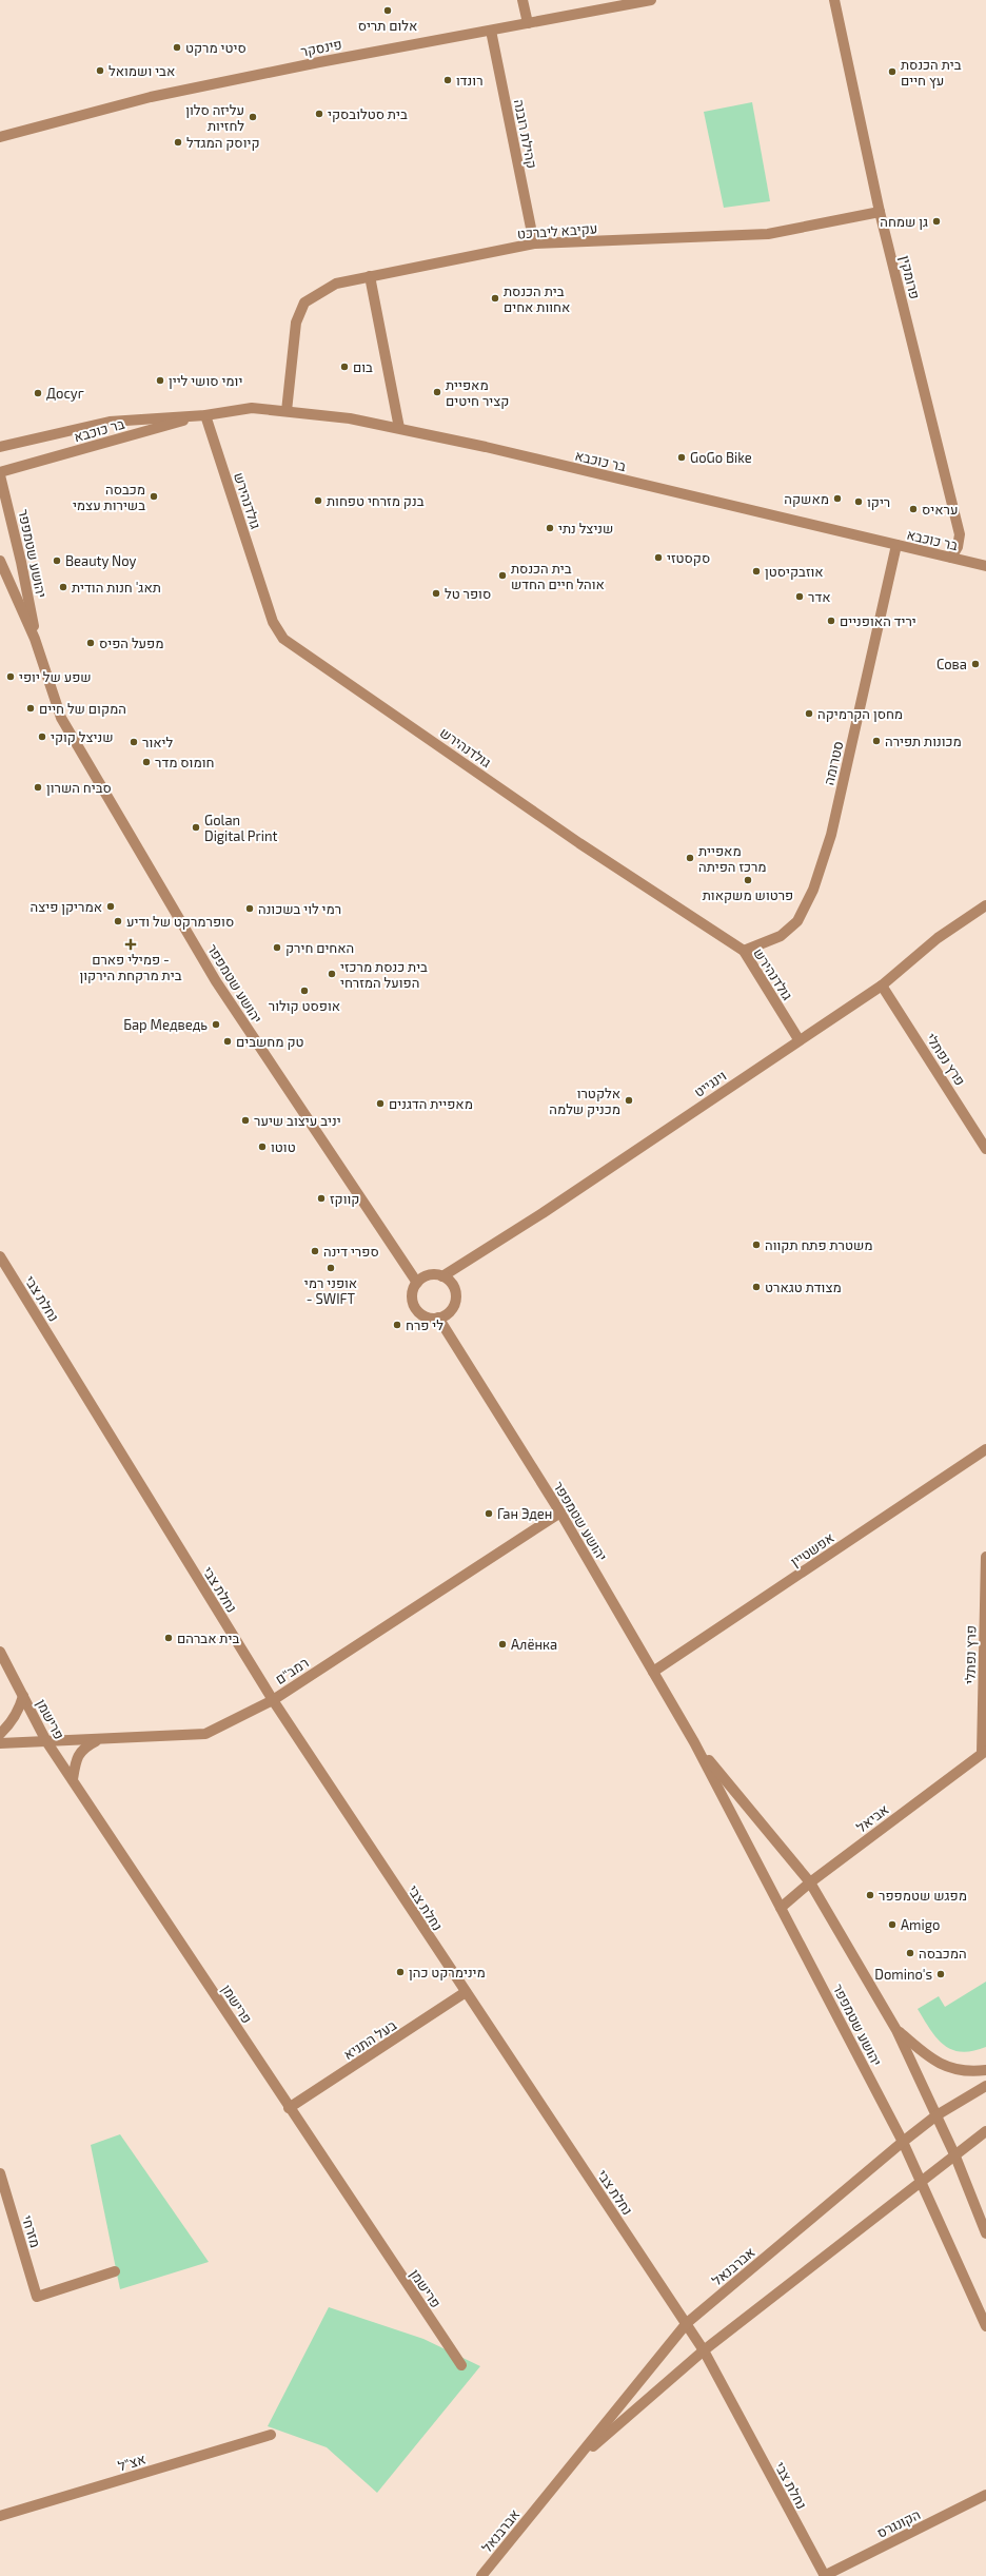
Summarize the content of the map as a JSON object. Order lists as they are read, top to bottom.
{
  "streets": {
    "street": [
      "פינסקר",
      "קהילת רובנה",
      "עקיבא ליברכט",
      "פרומקין",
      "בר כוכבא",
      "גולדנהירש",
      "יהושע שטמפפר",
      "סטרומה",
      "פרץ נפתלי",
      "וינגייט",
      "נחלת צבי",
      "אפשטיין",
      "רמב\"ם",
      "פרישמן",
      "אביאל",
      "בעל התניא",
      "מזרחי",
      "אברבנאל",
      "אצ\"ל",
      "הקונגרס"
    ]
  },
  "crossings": [
    ["פינסקר", "קהילת רובנה"],
    ["קהילת רובנה", "עקיבא ליברכט"],
    ["עקיבא ליברכט", "פרומקין"],
    ["עקיבא ליברכט", "בר כוכבא"],
    ["פרומקין", "בר כוכבא"],
    ["בר כוכבא", "גולדנהירש"],
    ["בר כוכבא", "יהושע שטמפפר"],
    ["בר כוכבא", "סטרומה"],
    ["גולדנהירש", "סטרומה"],
    ["גולדנהירש", "וינגייט"],
    ["יהושע שטמפפר", "וינגייט"],
    ["יהושע שטמפפר", "אפשטיין"],
    ["יהושע שטמפפר", "רמב\"ם"],
    ["יהושע שטמפפר", "אביאל"],
    ["יהושע שטמפפר", "אברבנאל"],
    ["פרץ נפתלי", "וינגייט"],
    ["פרץ נפתלי", "אביאל"],
    ["נחלת צבי", "רמב\"ם"],
    ["נחלת צבי", "בעל התניא"],
    ["נחלת צבי", "אברבנאל"],
    ["נחלת צבי", "הקונגרס"],
    ["רמב\"ם", "פרישמן"],
    ["פרישמן", "בעל התניא"]
  ],
  "places": {
    "other": [
      "אלום תריס",
      "סיטי מרקט",
      "אבי ושמואל",
      "בית הכנסת עץ חיים",
      "רונדו",
      "בית סטלובסקי",
      "עליזה סלון לחזיות",
      "קיוסק המגדל",
      "גן שמחה",
      "בית הכנסת אחוות אחים",
      "בום",
      "יומי סושי ליין",
      "מאפיית קציר חיטים",
      "Досуг",
      "GoGo Bike",
      "מכבסה בשירות עצמי",
      "מאשקה",
      "בנק מזרחי טפחות",
      "ריקו",
      "עראיס",
      "שניצל נתי",
      "סקסטזי",
      "Beauty Noy",
      "אוזבקיסטן",
      "בית הכנסת אוהל חיים החדש",
      "תאג' חנות הודית",
      "סופר טל",
      "אדר",
      "יריד האופניים",
      "מפעל הפיס",
      "Сова",
      "שפע של יופי",
      "המקום של חיים",
      "מחסן הקרמיקה",
      "שניצל קוקי",
      "מכונות תפירה",
      "ליאור",
      "חומוס מדר",
      "סביח השרון",
      "Golan Digital Print",
      "מאפיית מרכז הפיתה",
      "פרטוש משקאות",
      "אמריקן פיצה",
      "רמי לוי בשכונה",
      "סופרמרקט של ודיע",
      "האחים חירק",
      "בית כנסת מרכזי הפועל המזרחי",
      "אופסט קולור",
      "Бар Медведь",
      "טק מחשבים",
      "אלקטרו מכניק שלמה",
      "מאפיית הדגנים",
      "יניב עיצוב שיער",
      "טוטו",
      "קווקז",
      "משטרת פתח תקווה",
      "ספרי דינה",
      "אופני רמי - SWIFT",
      "מצודת טגארט",
      "לי פרח",
      "Ган Эден",
      "בית אברהם",
      "Алёнка",
      "מפגש שטמפפר",
      "Amigo",
      "המכבסה",
      "מינימרקט כהן",
      "Domino's"
    ],
    "health": ["פמילי פארם - בית מרקחת הירקון"]
  }
}
